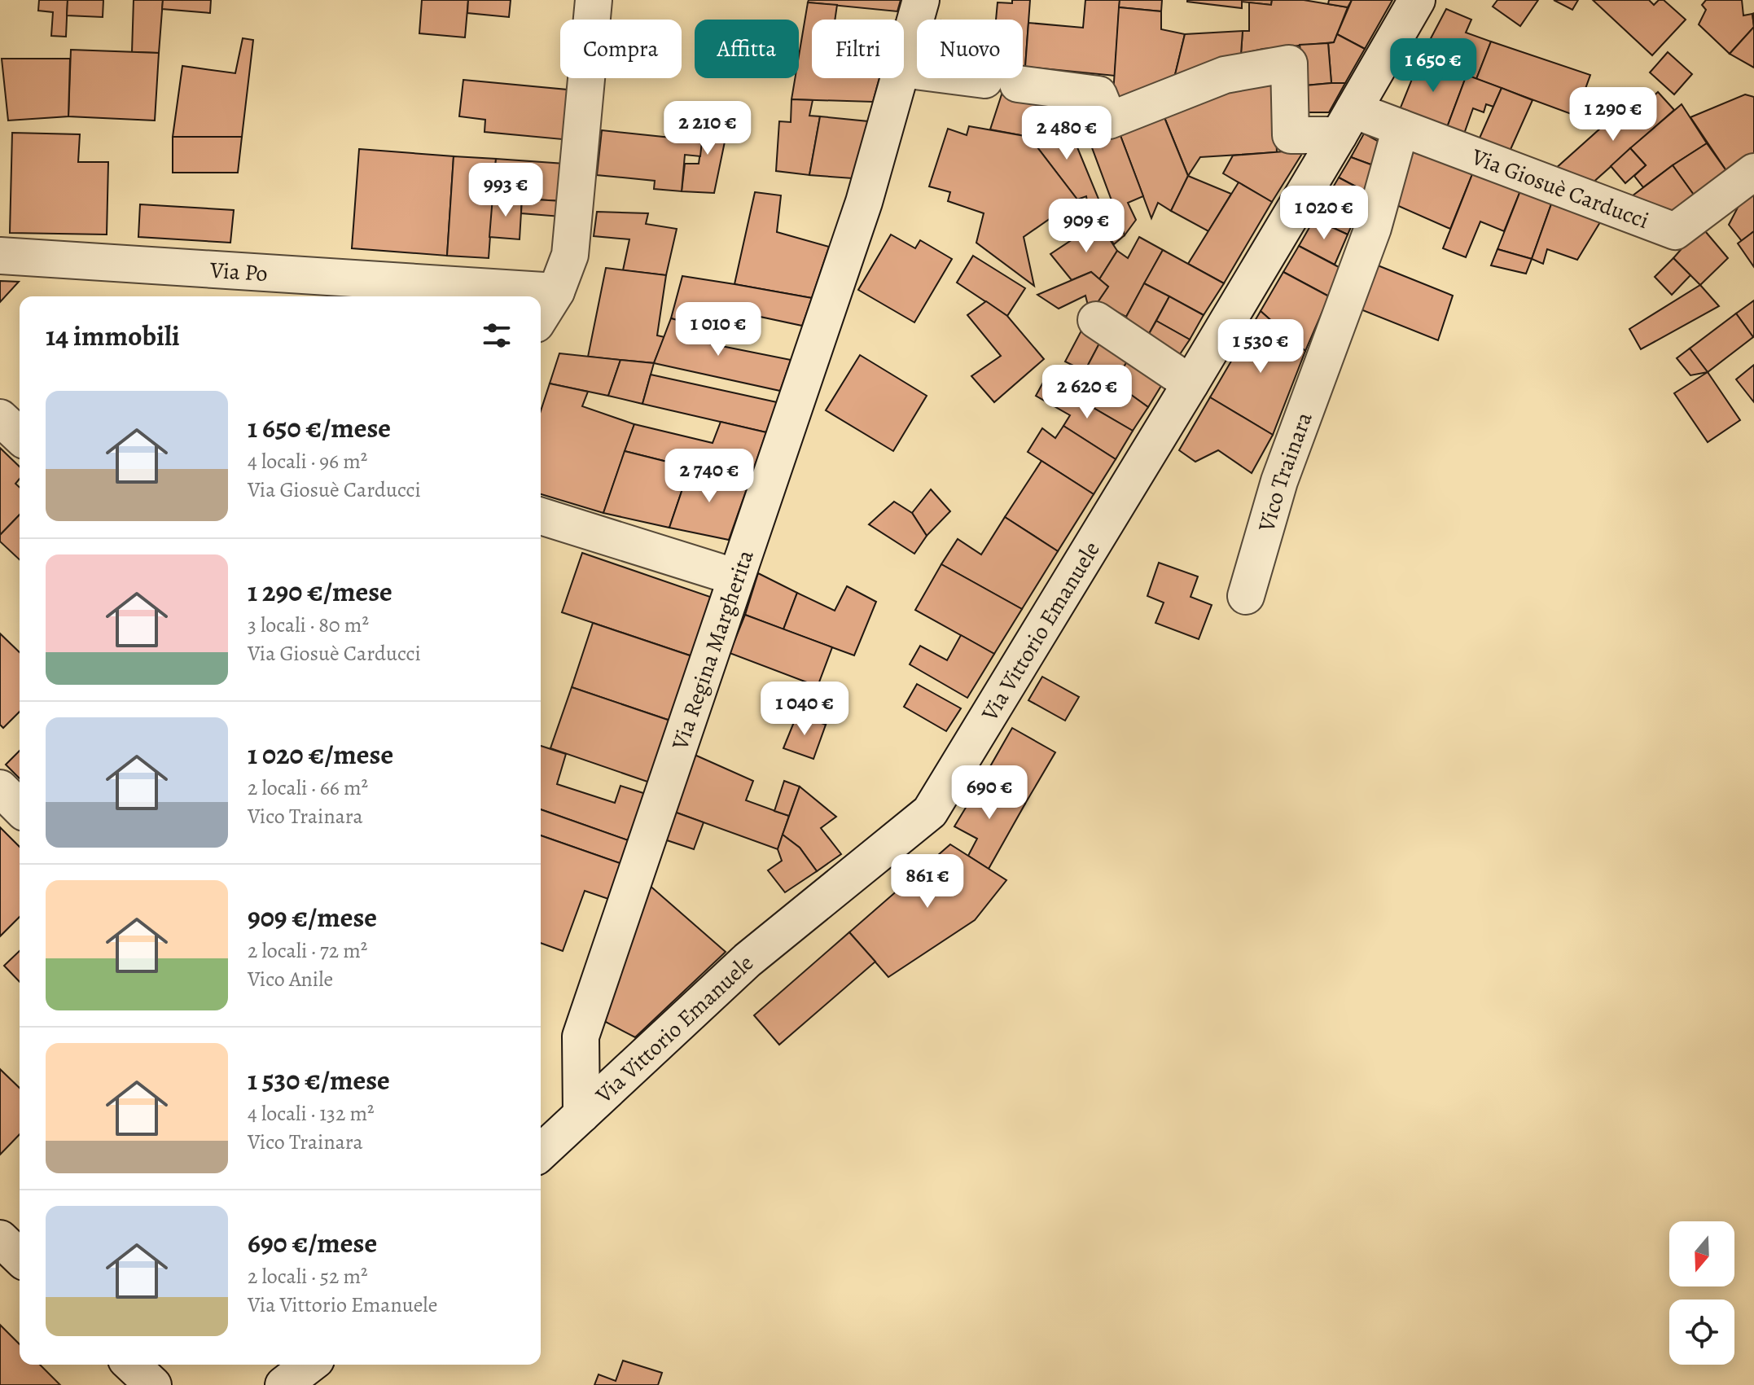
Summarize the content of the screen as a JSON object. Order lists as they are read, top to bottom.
{
  "streets": {
    "street": [
      "Via Giosuè Carducci",
      "Via Po",
      "Vico Trainara",
      "Via Vittorio Emanuele",
      "Via Regina Margherita"
    ]
  },
  "crossings": [
    ["Via Giosuè Carducci", "Vico Trainara"],
    ["Via Giosuè Carducci", "Via Vittorio Emanuele"],
    ["Via Vittorio Emanuele", "Via Regina Margherita"]
  ],
  "north": "bottom",
  "page": {
    "chip": [
      "Compra",
      "Affitta",
      "Filtri",
      "Nuovo"
    ],
    "price": [
      "1 650 €",
      "1 290 €",
      "2 210 €",
      "2 480 €",
      "993 €",
      "1 020 €",
      "909 €",
      "1 010 €",
      "1 530 €",
      "2 620 €",
      "2 740 €",
      "1 040 €",
      "690 €",
      "861 €"
    ],
    "heading": "14 immobili",
    "list": [
      {
        "name": "1 650 €/mese",
        "note": "4 locali · 96 m² · Via Giosuè Carducci"
      },
      {
        "name": "1 290 €/mese",
        "note": "3 locali · 80 m² · Via Giosuè Carducci"
      },
      {
        "name": "1 020 €/mese",
        "note": "2 locali · 66 m² · Vico Trainara"
      },
      {
        "name": "909 €/mese",
        "note": "2 locali · 72 m² · Vico Anile"
      },
      {
        "name": "1 530 €/mese",
        "note": "4 locali · 132 m² · Vico Trainara"
      },
      {
        "name": "690 €/mese",
        "note": "2 locali · 52 m² · Via Vittorio Emanuele"
      }
    ]
  }
}
